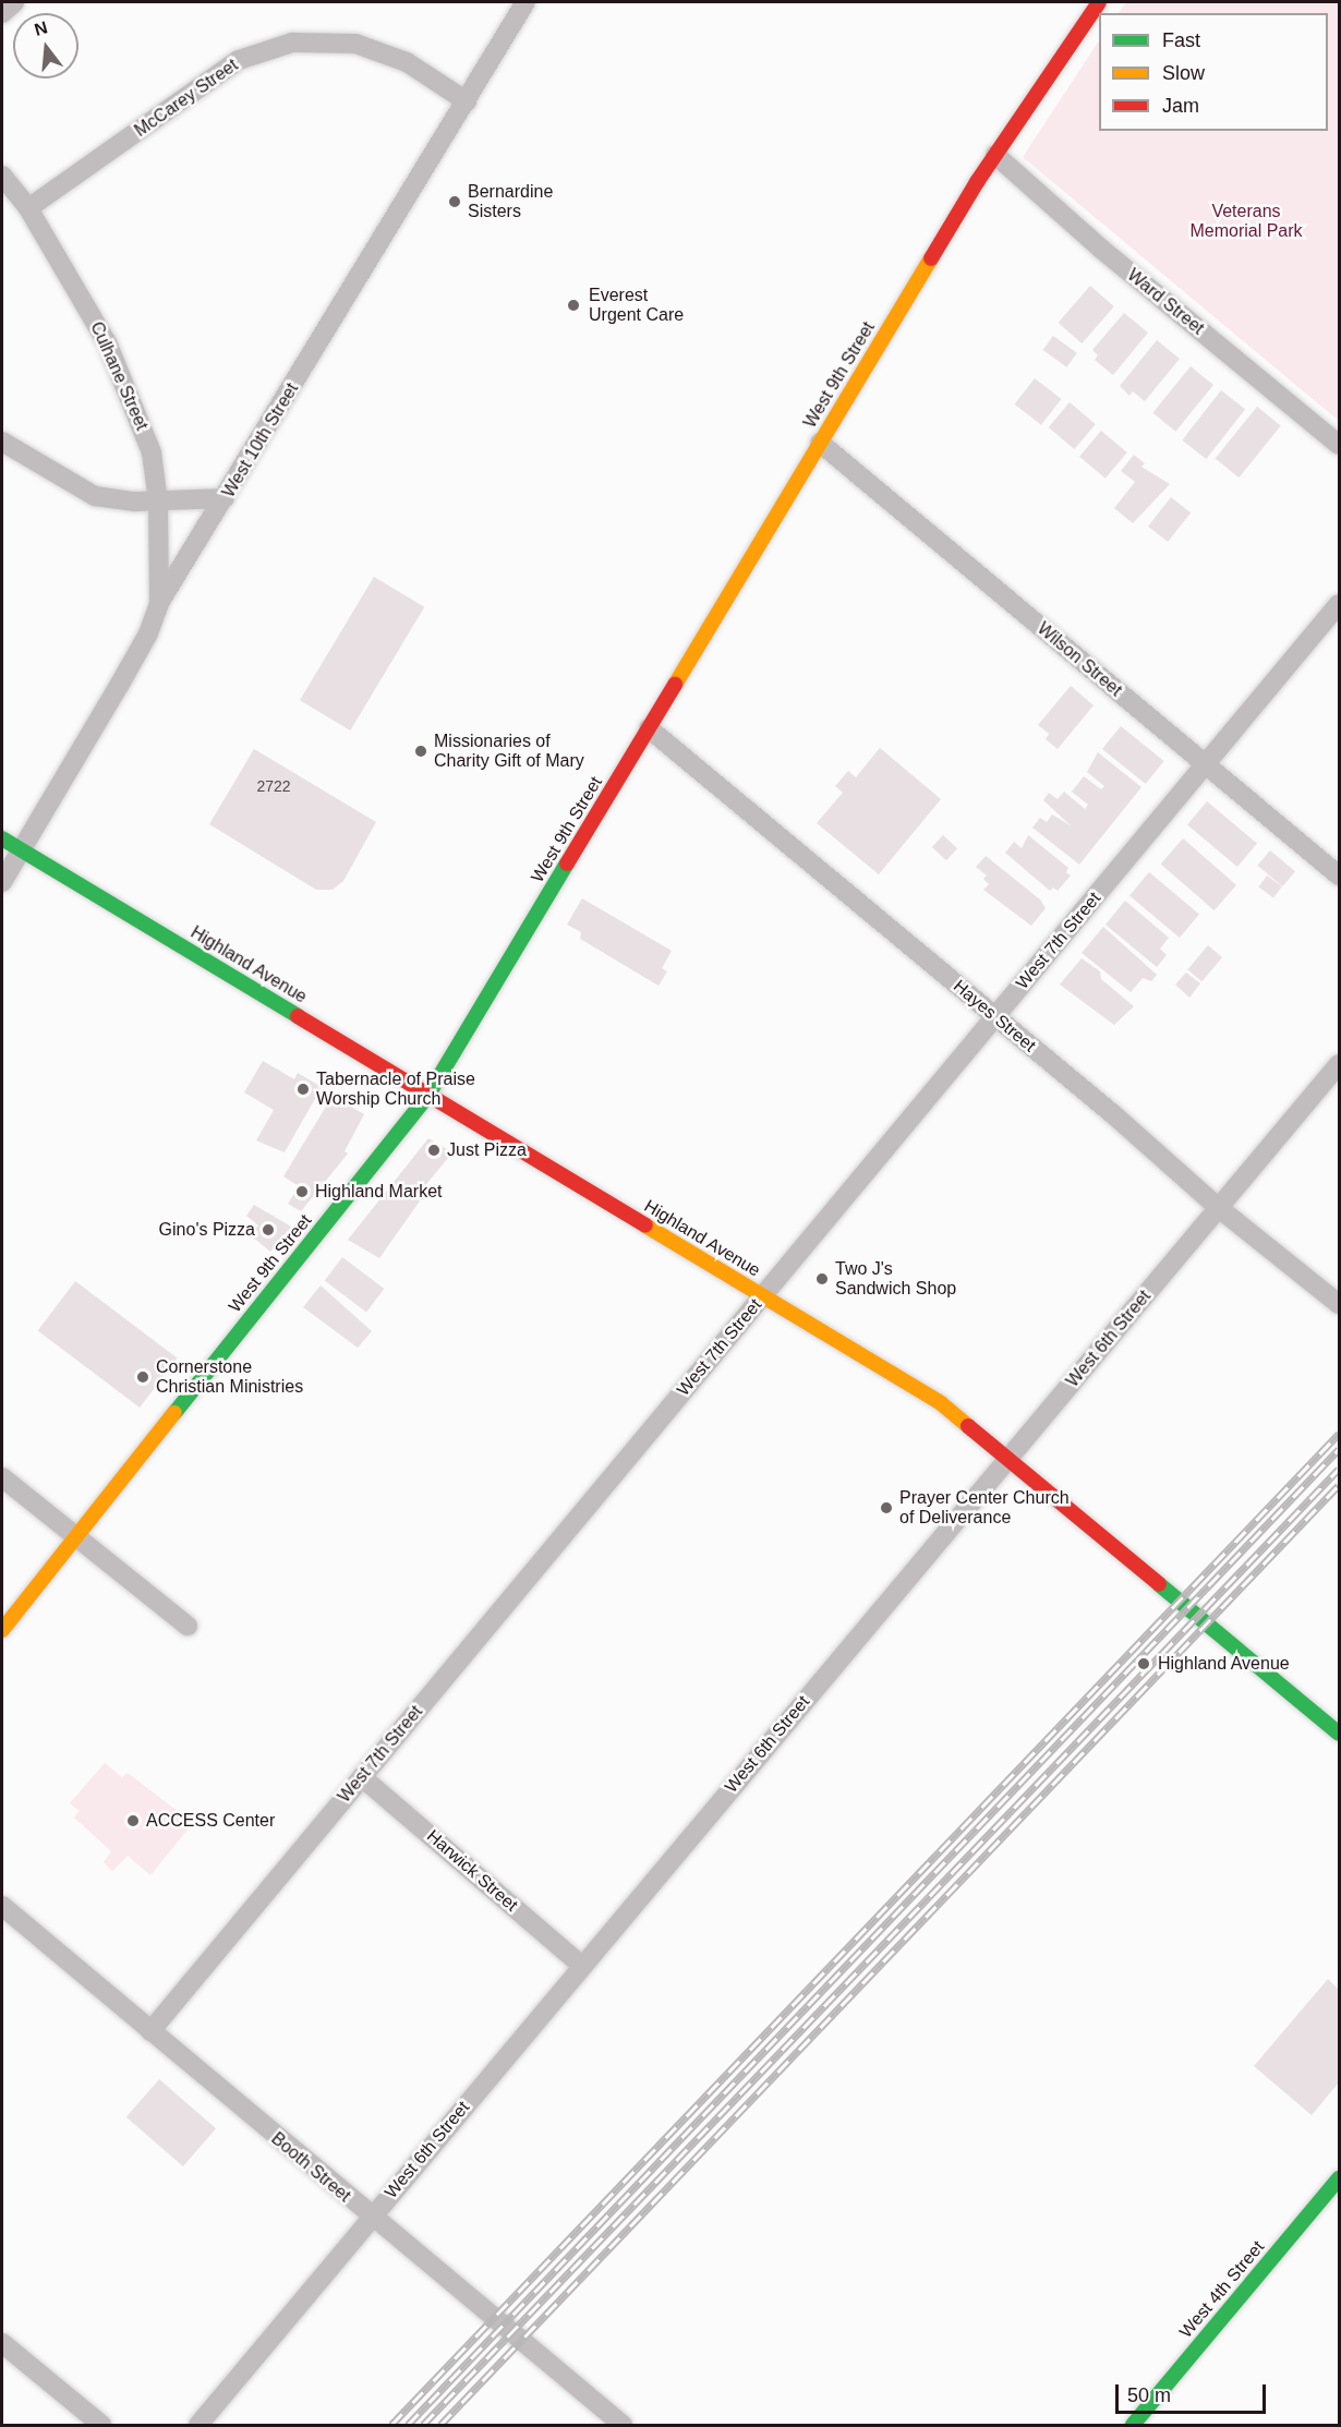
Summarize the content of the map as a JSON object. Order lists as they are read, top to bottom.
{
  "streets": {
    "main road": ["West 9th Street", "Highland Avenue", "West 4th Street"],
    "street": [
      "McCarey Street",
      "Ward Street",
      "Culhane Street",
      "West 10th Street",
      "Wilson Street",
      "West 7th Street",
      "Hayes Street",
      "West 6th Street",
      "Harwick Street",
      "Booth Street"
    ]
  },
  "crossings": [
    ["McCarey Street", "Culhane Street"],
    ["McCarey Street", "West 10th Street"],
    ["Ward Street", "West 9th Street"],
    ["West 9th Street", "Wilson Street"],
    ["West 9th Street", "Highland Avenue"],
    ["West 9th Street", "Hayes Street"],
    ["Culhane Street", "West 10th Street"],
    ["West 10th Street", "Highland Avenue"],
    ["Wilson Street", "West 7th Street"],
    ["West 7th Street", "Highland Avenue"],
    ["West 7th Street", "Hayes Street"],
    ["West 7th Street", "Harwick Street"],
    ["West 7th Street", "Booth Street"],
    ["Highland Avenue", "West 6th Street"],
    ["Hayes Street", "West 6th Street"],
    ["West 6th Street", "Harwick Street"],
    ["West 6th Street", "Booth Street"]
  ],
  "parks": ["Veterans Memorial Park"],
  "places": [
    "Bernardine Sisters",
    "Everest Urgent Care",
    "Missionaries of Charity Gift of Mary",
    "Tabernacle of Praise Worship Church",
    "Just Pizza",
    "Highland Market",
    "Gino's Pizza",
    "Two J's Sandwich Shop",
    "Cornerstone Christian Ministries",
    "Prayer Center Church of Deliverance",
    "Highland Avenue",
    "ACCESS Center"
  ],
  "house_numbers": ["2722"],
  "legend": ["Fast", "Slow", "Jam"],
  "scale_bar": "50 m",
  "north": "top"
}
